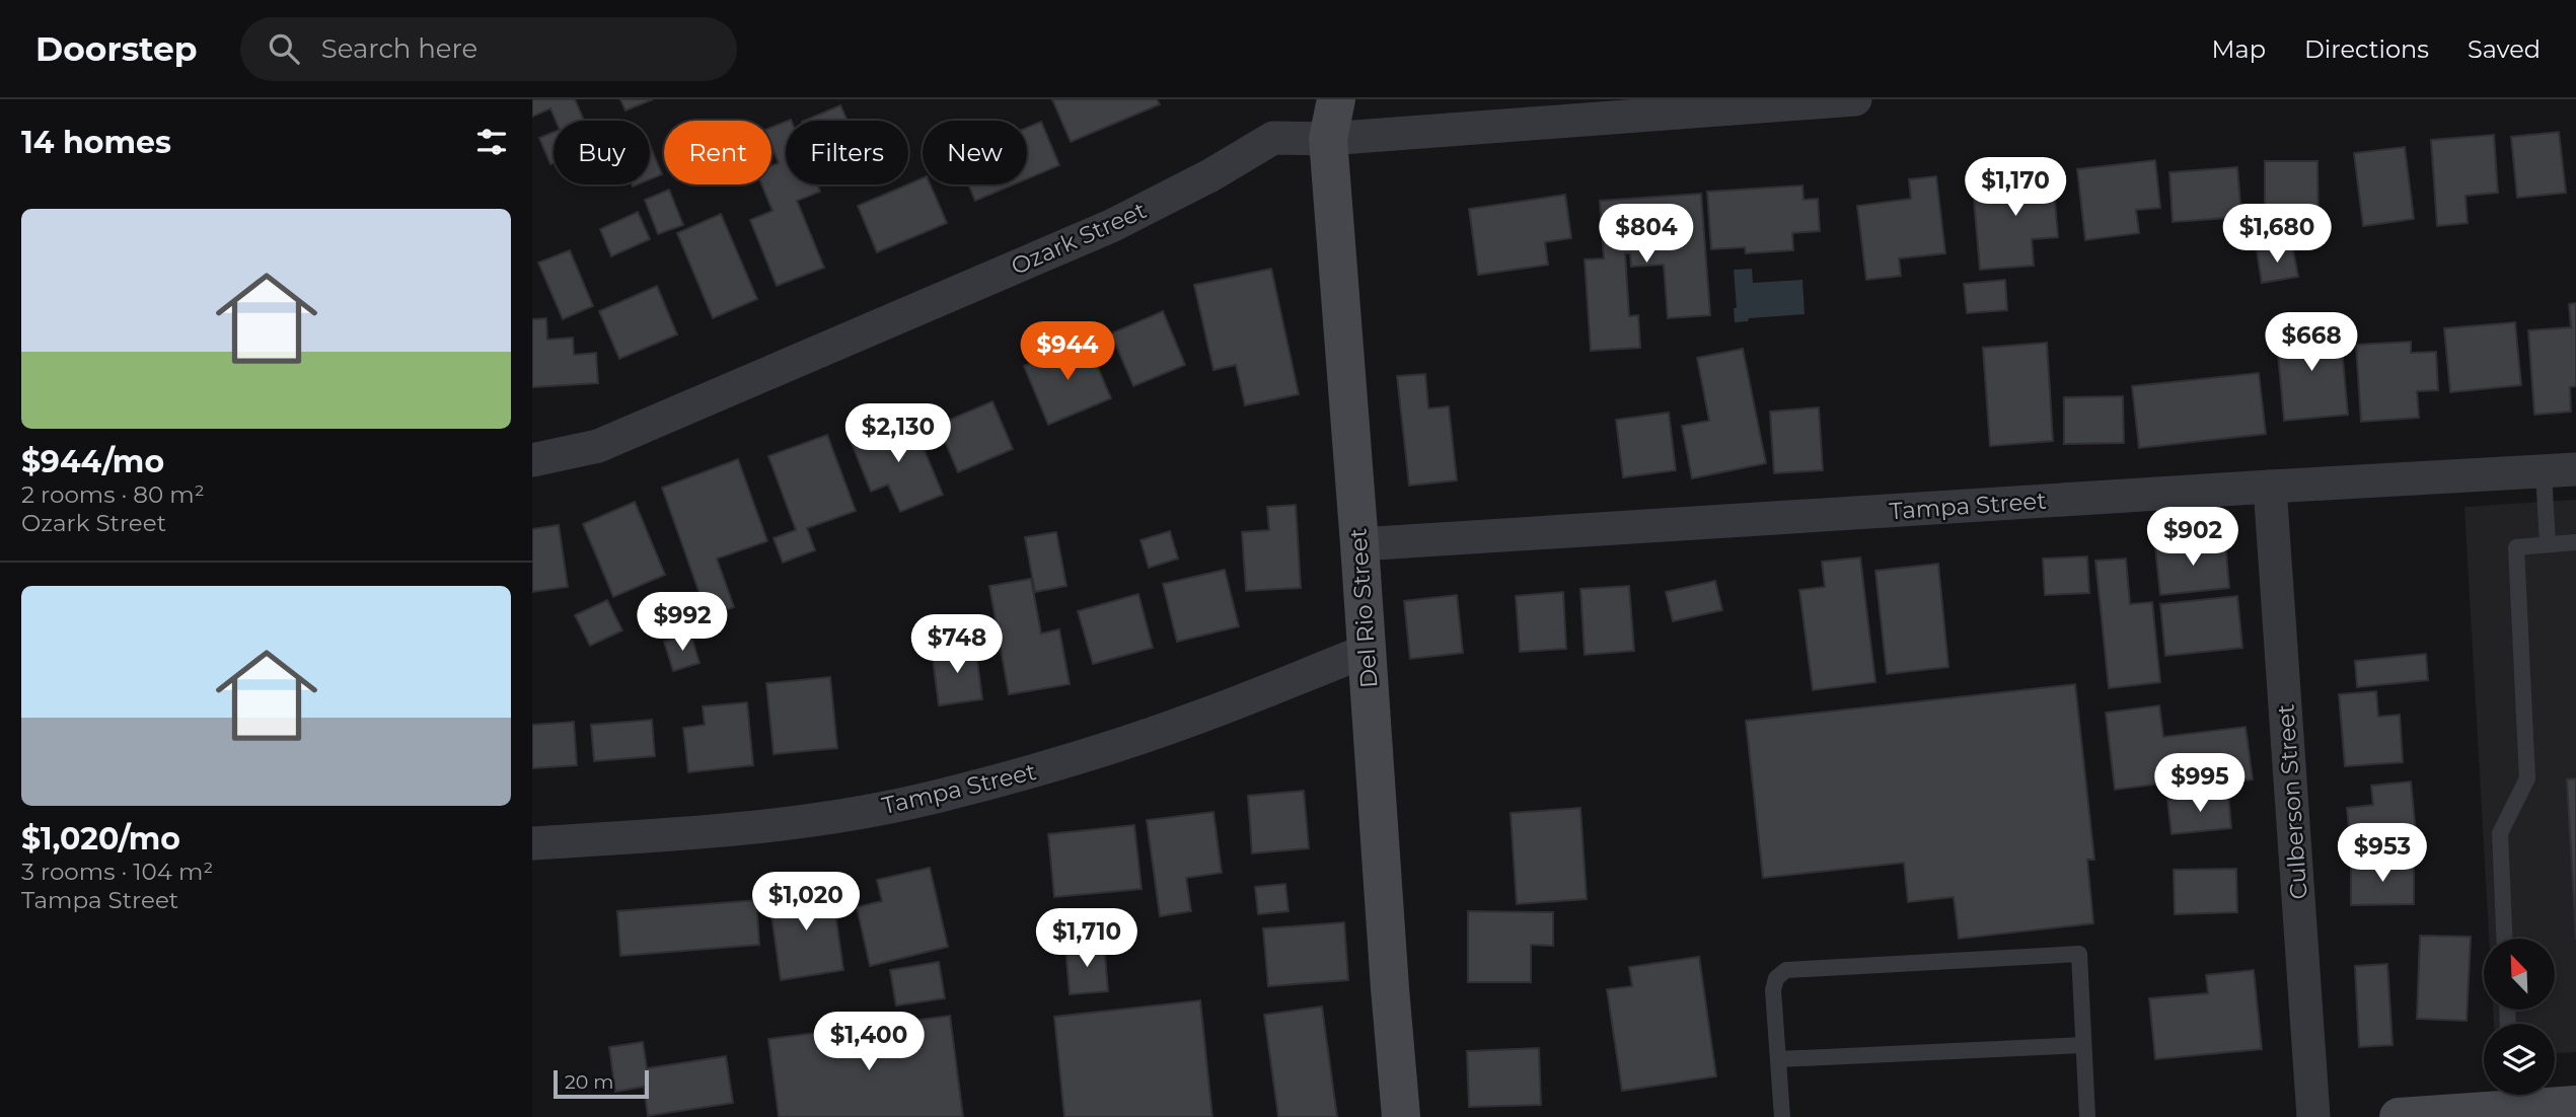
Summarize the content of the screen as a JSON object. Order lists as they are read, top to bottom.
{
  "streets": {
    "street": [
      "Ozark Street",
      "Tampa Street",
      "Del Rio Street",
      "Culberson Street"
    ]
  },
  "crossings": [
    ["Ozark Street", "Del Rio Street"],
    ["Tampa Street", "Del Rio Street"],
    ["Tampa Street", "Culberson Street"]
  ],
  "scale_bar": "20 m",
  "north": "top left",
  "page": {
    "header": "Doorstep",
    "search": "Search here",
    "nav": ["Map", "Directions", "Saved"],
    "heading": "14 homes",
    "chip": [
      "Buy",
      "Rent",
      "Filters",
      "New"
    ],
    "price": [
      "$1,170",
      "$804",
      "$1,680",
      "$668",
      "$944",
      "$2,130",
      "$902",
      "$992",
      "$748",
      "$995",
      "$953",
      "$1,020",
      "$1,710",
      "$1,400"
    ],
    "list": [
      {
        "name": "$944/mo",
        "note": "2 rooms · 80 m² · Ozark Street"
      },
      {
        "name": "$1,020/mo",
        "note": "3 rooms · 104 m² · Tampa Street"
      }
    ],
    "scale": "20 m"
  }
}
